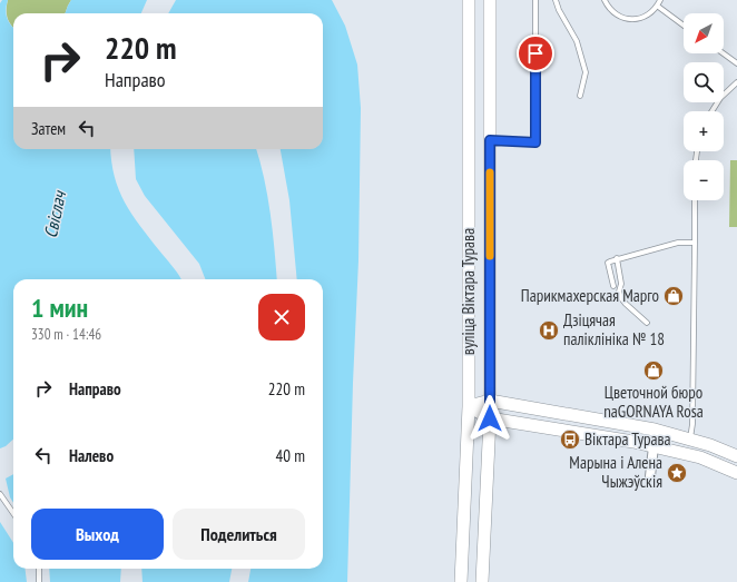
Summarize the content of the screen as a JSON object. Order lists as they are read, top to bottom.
{
  "streets": {
    "main road": ["вуліца Віктара Турава"]
  },
  "water": ["Свіслач"],
  "places": {
    "shop": ["Парикмахерская Марго", "Цветочной бюро naGORNAYA Rosa"],
    "hospital": ["Дзіцячая паліклініка № 18"],
    "bus stop": ["Віктара Турава"],
    "place": ["Марына і Алена Чыжэўскія"]
  },
  "north": "bottom left",
  "page": {
    "map_buttons": ["+", "−"],
    "turn": ["220 m", "Направо"],
    "then": "Затем",
    "heading": ["1 мин", "330 m · 14:46"],
    "list": [
      {
        "name": "Направо",
        "value": "220 m"
      },
      {
        "name": "Налево",
        "value": "40 m"
      }
    ],
    "buttons": ["Выход", "Поделиться"]
  }
}
